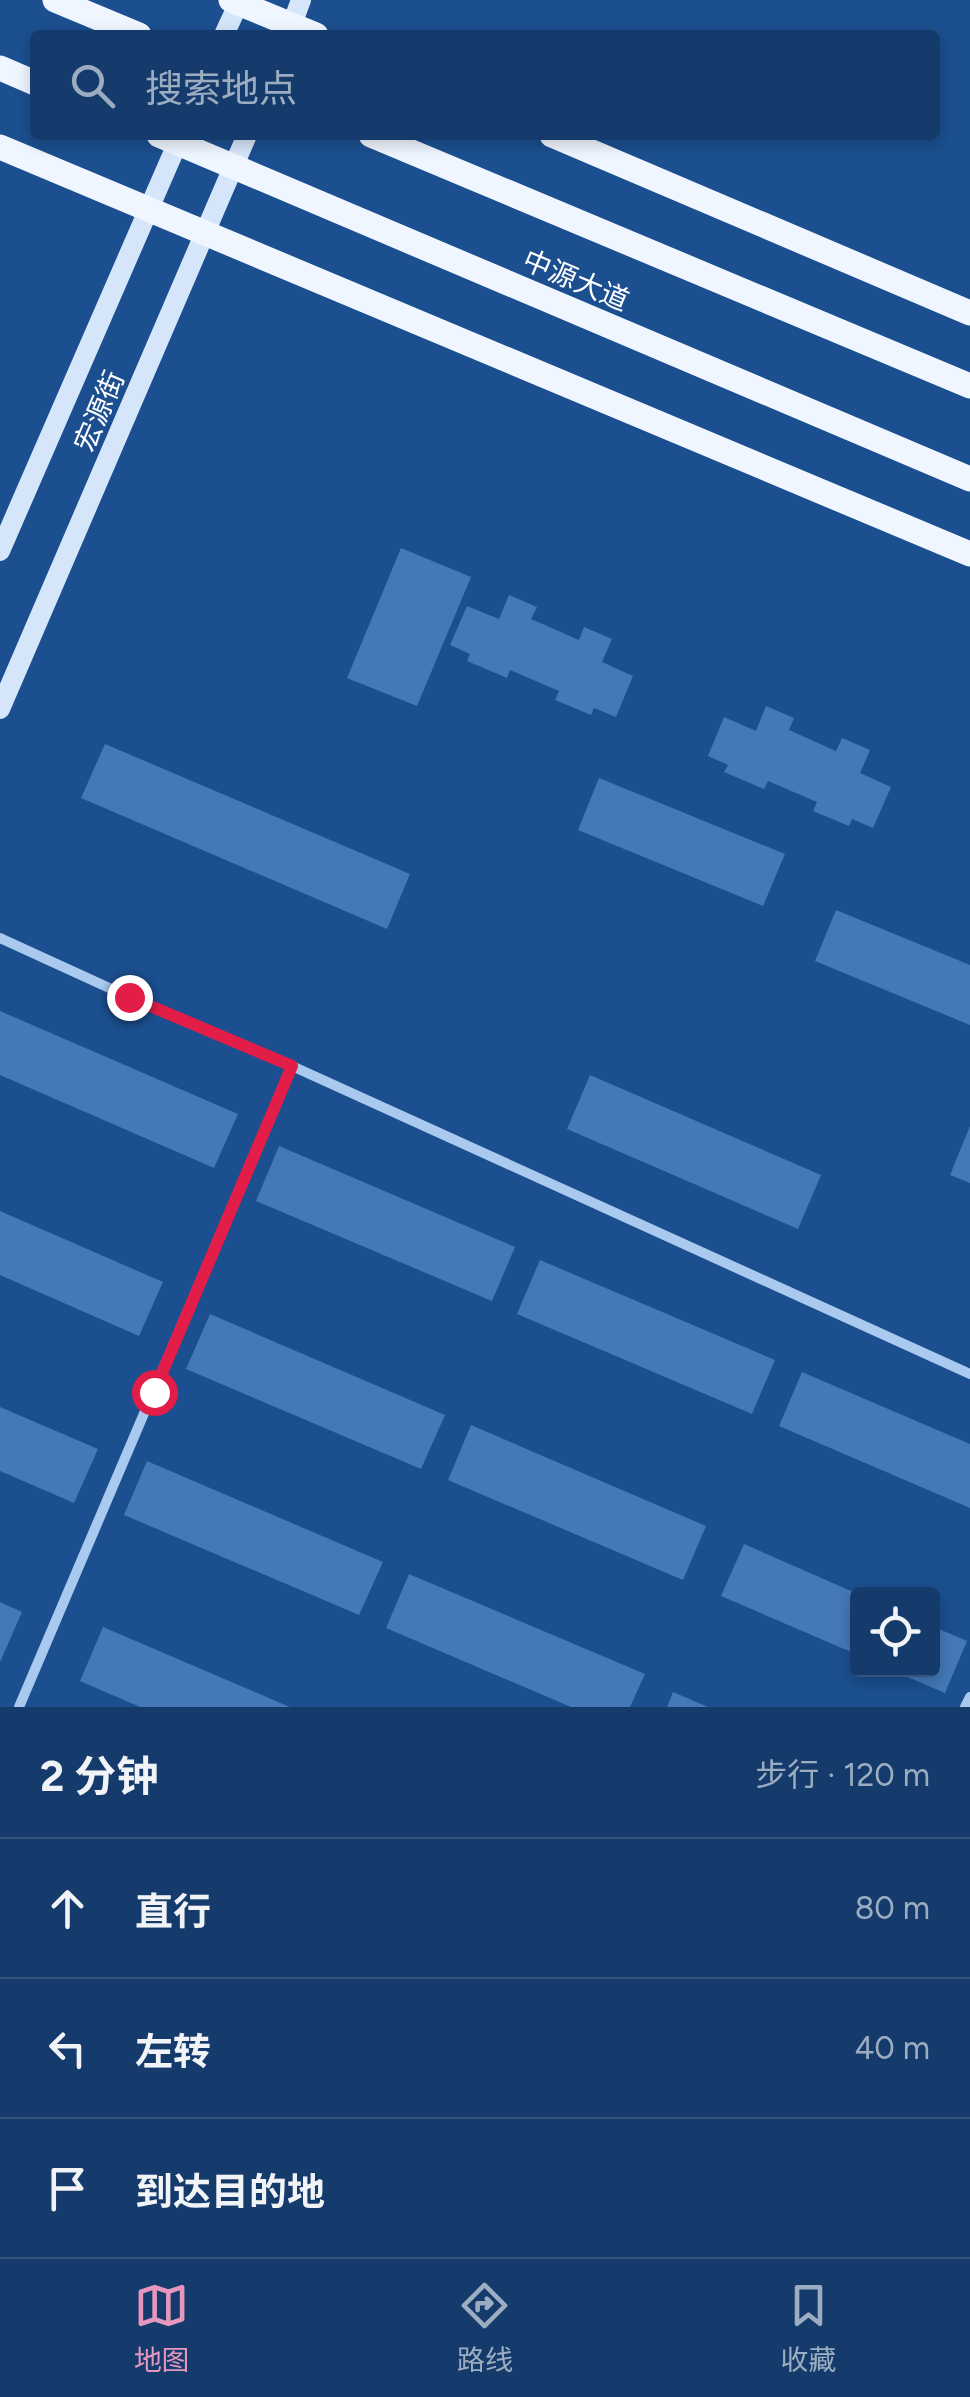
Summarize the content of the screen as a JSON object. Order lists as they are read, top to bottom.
{
  "streets": {
    "main road": ["中源大道", "宏源街"]
  },
  "crossings": [
    ["中源大道", "宏源街"]
  ],
  "page": {
    "search": "搜索地点",
    "heading": ["2 分钟", "步行 · 120 m"],
    "list": [
      ["直行", "80 m"],
      ["左转", "40 m"],
      "到达目的地"
    ],
    "nav": ["地图", "路线", "收藏"]
  }
}
